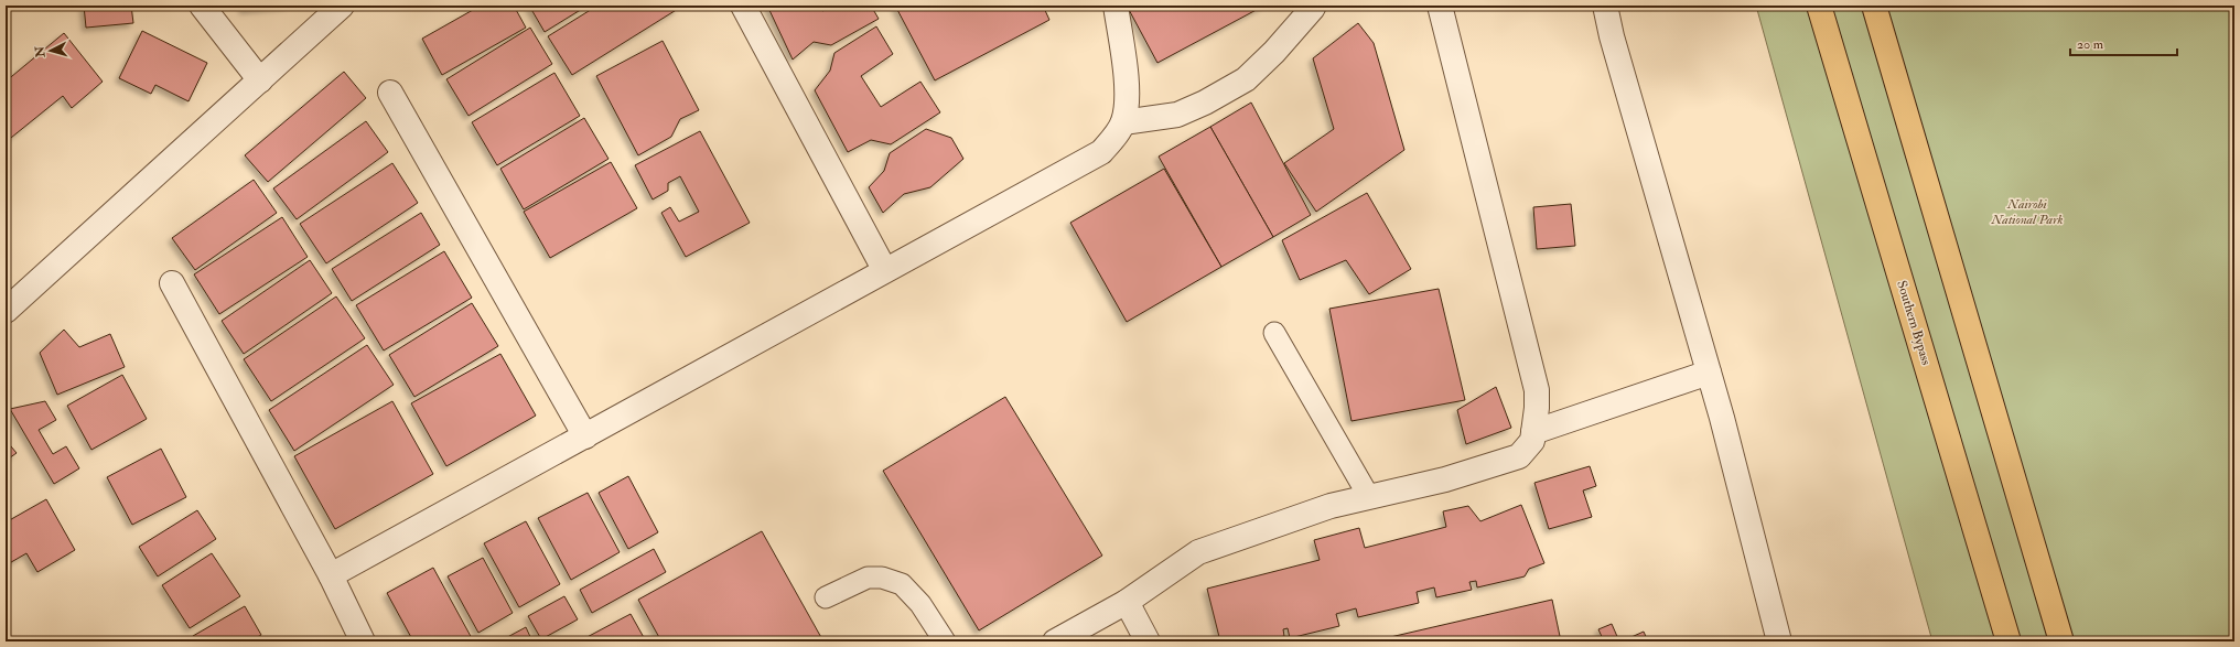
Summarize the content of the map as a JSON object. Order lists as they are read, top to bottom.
{
  "streets": {
    "highway": ["Southern Bypass"]
  },
  "parks": ["Nairobi National Park"],
  "scale_bar": "20 m",
  "north": "left"
}
